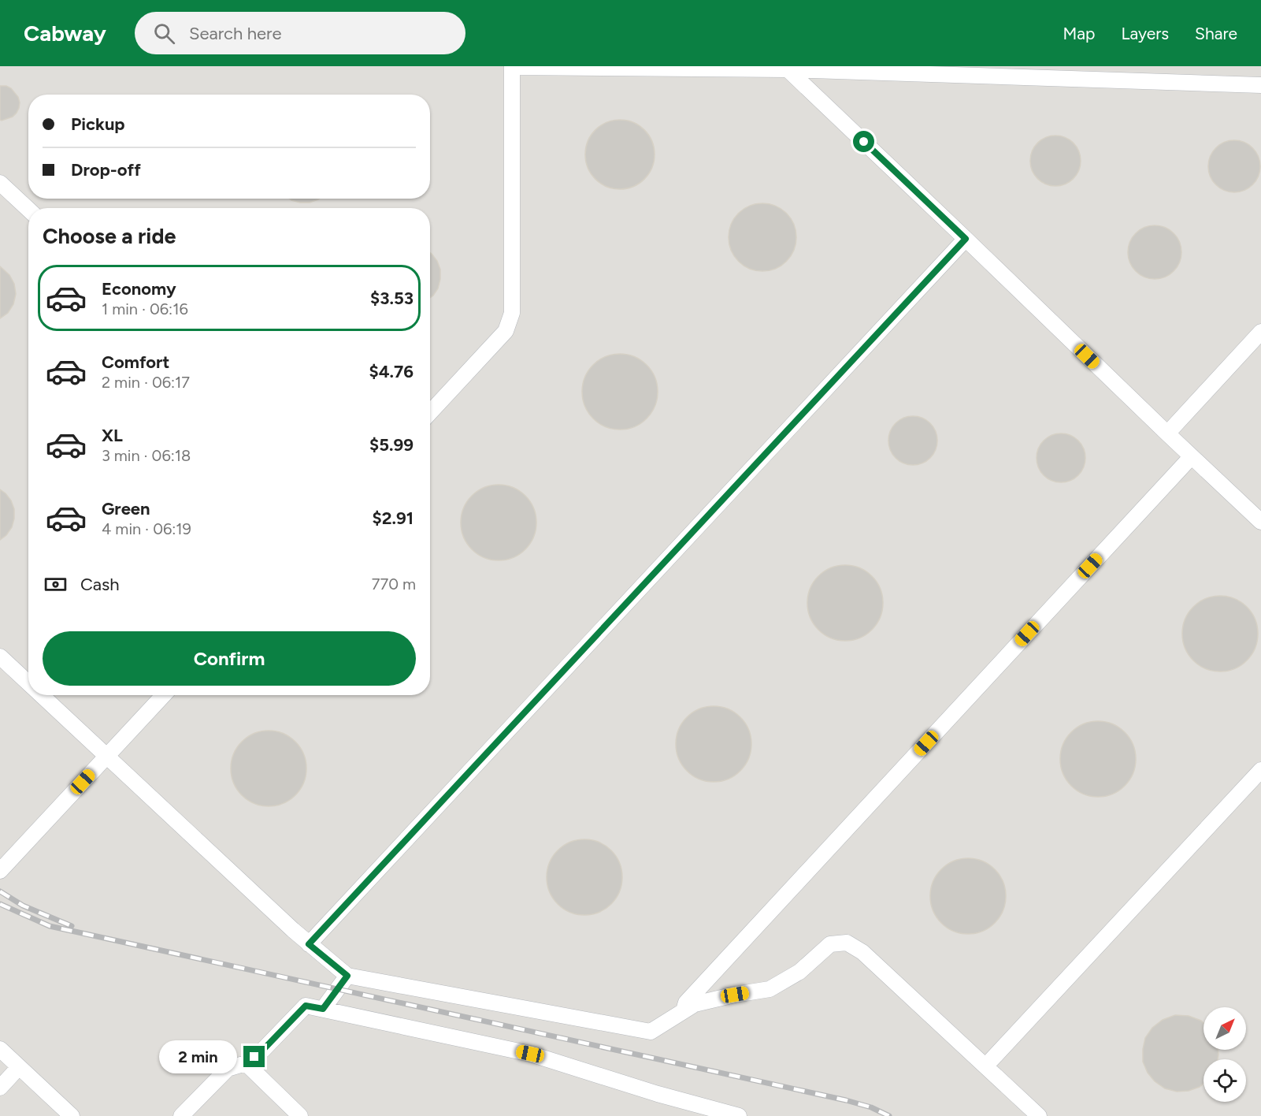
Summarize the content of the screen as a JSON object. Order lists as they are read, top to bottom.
{
  "north": "top right",
  "page": {
    "header": "Cabway",
    "search": "Search here",
    "nav": ["Map", "Layers", "Share"],
    "banner": ["Pickup", "Drop-off"],
    "heading": "Choose a ride",
    "list": [
      {
        "name": "Economy",
        "note": "1 min · 06:16",
        "value": "$3.53"
      },
      {
        "name": "Comfort",
        "note": "2 min · 06:17",
        "value": "$4.76"
      },
      {
        "name": "XL",
        "note": "3 min · 06:18",
        "value": "$5.99"
      },
      {
        "name": "Green",
        "note": "4 min · 06:19",
        "value": "$2.91"
      }
    ],
    "pay": ["Cash", "770 m"],
    "buttons": "Confirm",
    "bubble": "2 min"
  }
}
